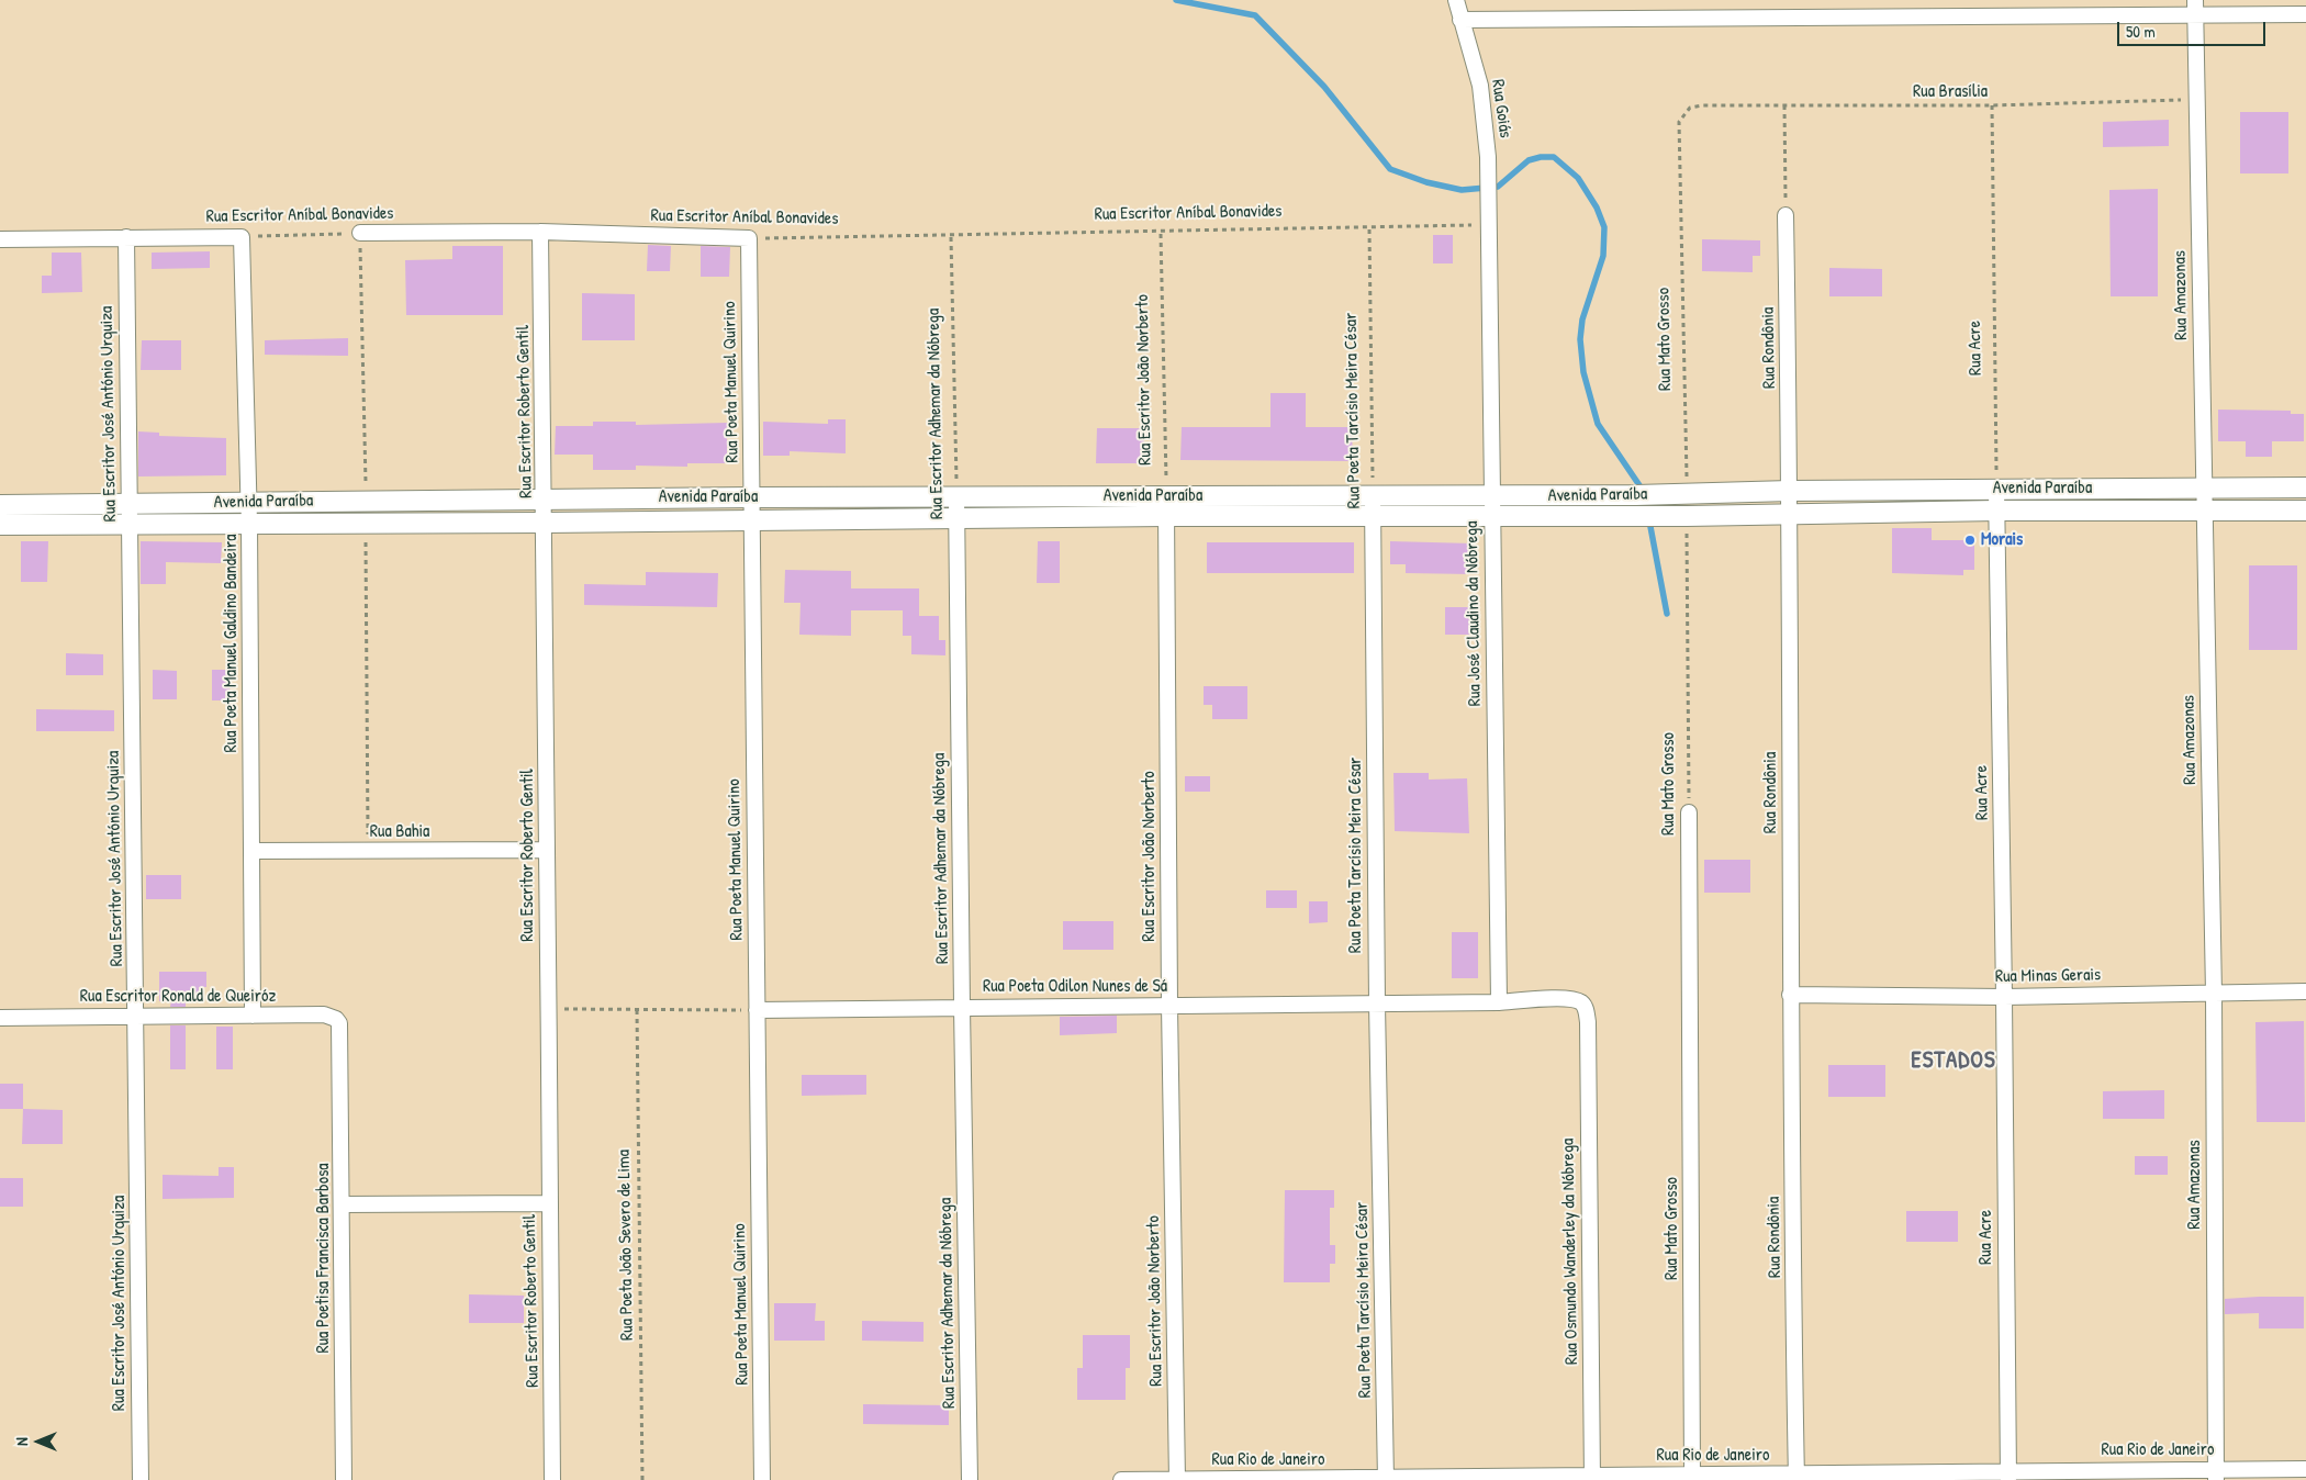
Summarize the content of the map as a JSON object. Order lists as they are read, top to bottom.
{
  "streets": {
    "street": [
      "Rua Goiás",
      "Rua Escritor Aníbal Bonavides",
      "Rua Amazonas",
      "Rua Mato Grosso",
      "Rua Rondônia",
      "Rua Acre",
      "Rua Escritor João Norberto",
      "Rua Poeta Manuel Quirino",
      "Rua Poeta Tarcísio Meira César",
      "Rua Escritor Roberto Gentil",
      "Rua Escritor José António Urquiza",
      "Rua Escritor Adhemar da Nóbrega",
      "Avenida Paraíba",
      "Rua José Claudino da Nóbrega",
      "Rua Poeta Manuel Galdino Bandeira",
      "Rua Bahia",
      "Rua Minas Gerais",
      "Rua Poeta Odilon Nunes de Sá",
      "Rua Escritor Ronald de Queiróz",
      "Rua Osmundo Wanderley da Nóbrega",
      "Rua Poetisa Francisca Barbosa",
      "Rua Rio de Janeiro"
    ],
    "path": ["Rua Brasília", "Rua Poeta João Severo de Lima"]
  },
  "crossings": [
    ["Rua Brasília", "Rua Amazonas"],
    ["Rua Brasília", "Rua Mato Grosso"],
    ["Rua Brasília", "Rua Acre"],
    ["Rua Goiás", "Rua Escritor Aníbal Bonavides"],
    ["Rua Goiás", "Rua José Claudino da Nóbrega"],
    ["Rua Escritor Aníbal Bonavides", "Rua Escritor João Norberto"],
    ["Rua Escritor Aníbal Bonavides", "Rua Poeta Manuel Quirino"],
    ["Rua Escritor Aníbal Bonavides", "Rua Poeta Tarcísio Meira César"],
    ["Rua Escritor Aníbal Bonavides", "Rua Escritor Roberto Gentil"],
    ["Rua Escritor Aníbal Bonavides", "Rua Escritor José António Urquiza"],
    ["Rua Escritor Aníbal Bonavides", "Rua Escritor Adhemar da Nóbrega"],
    ["Rua Escritor Aníbal Bonavides", "Rua José Claudino da Nóbrega"],
    ["Rua Escritor Aníbal Bonavides", "Rua Poeta Manuel Galdino Bandeira"],
    ["Rua Amazonas", "Avenida Paraíba"],
    ["Rua Amazonas", "Rua Minas Gerais"],
    ["Rua Amazonas", "Rua Rio de Janeiro"],
    ["Rua Mato Grosso", "Avenida Paraíba"],
    ["Rua Mato Grosso", "Rua Rio de Janeiro"],
    ["Rua Rondônia", "Avenida Paraíba"],
    ["Rua Rondônia", "Rua Minas Gerais"],
    ["Rua Rondônia", "Rua Rio de Janeiro"],
    ["Rua Acre", "Avenida Paraíba"],
    ["Rua Acre", "Rua Minas Gerais"],
    ["Rua Acre", "Rua Rio de Janeiro"],
    ["Rua Escritor João Norberto", "Avenida Paraíba"],
    ["Rua Escritor João Norberto", "Rua Poeta Odilon Nunes de Sá"],
    ["Rua Escritor João Norberto", "Rua Rio de Janeiro"],
    ["Rua Poeta Manuel Quirino", "Avenida Paraíba"],
    ["Rua Poeta Manuel Quirino", "Rua Poeta Odilon Nunes de Sá"],
    ["Rua Poeta Tarcísio Meira César", "Avenida Paraíba"],
    ["Rua Poeta Tarcísio Meira César", "Rua Poeta Odilon Nunes de Sá"],
    ["Rua Poeta Tarcísio Meira César", "Rua Rio de Janeiro"],
    ["Rua Escritor Roberto Gentil", "Avenida Paraíba"],
    ["Rua Escritor Roberto Gentil", "Rua Bahia"],
    ["Rua Escritor José António Urquiza", "Avenida Paraíba"],
    ["Rua Escritor José António Urquiza", "Rua Escritor Ronald de Queiróz"],
    ["Rua Escritor Adhemar da Nóbrega", "Avenida Paraíba"],
    ["Rua Escritor Adhemar da Nóbrega", "Rua Poeta Odilon Nunes de Sá"],
    ["Avenida Paraíba", "Rua José Claudino da Nóbrega"],
    ["Avenida Paraíba", "Rua Poeta Manuel Galdino Bandeira"],
    ["Rua José Claudino da Nóbrega", "Rua Poeta Odilon Nunes de Sá"],
    ["Rua Poeta Manuel Galdino Bandeira", "Rua Bahia"],
    ["Rua Poeta Manuel Galdino Bandeira", "Rua Escritor Ronald de Queiróz"],
    ["Rua Poeta Odilon Nunes de Sá", "Rua Osmundo Wanderley da Nóbrega"],
    ["Rua Escritor Ronald de Queiróz", "Rua Poetisa Francisca Barbosa"],
    ["Rua Osmundo Wanderley da Nóbrega", "Rua Rio de Janeiro"]
  ],
  "districts": ["ESTADOS"],
  "places": ["Morais"],
  "scale_bar": "50 m",
  "north": "left"
}
